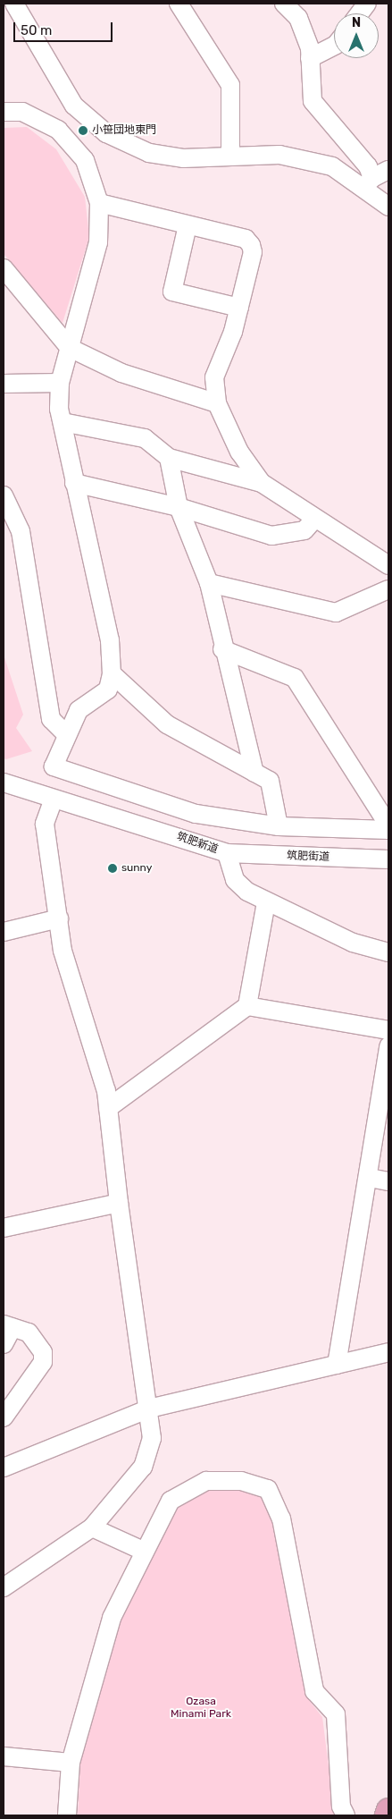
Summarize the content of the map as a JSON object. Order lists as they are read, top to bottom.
{
  "streets": {
    "street": ["筑肥新道", "筑肥街道"]
  },
  "crossings": [
    ["筑肥新道", "筑肥街道"]
  ],
  "parks": ["Ozasa Minami Park"],
  "places": ["小笹団地東門", "sunny"],
  "scale_bar": "50 m",
  "north": "top"
}
